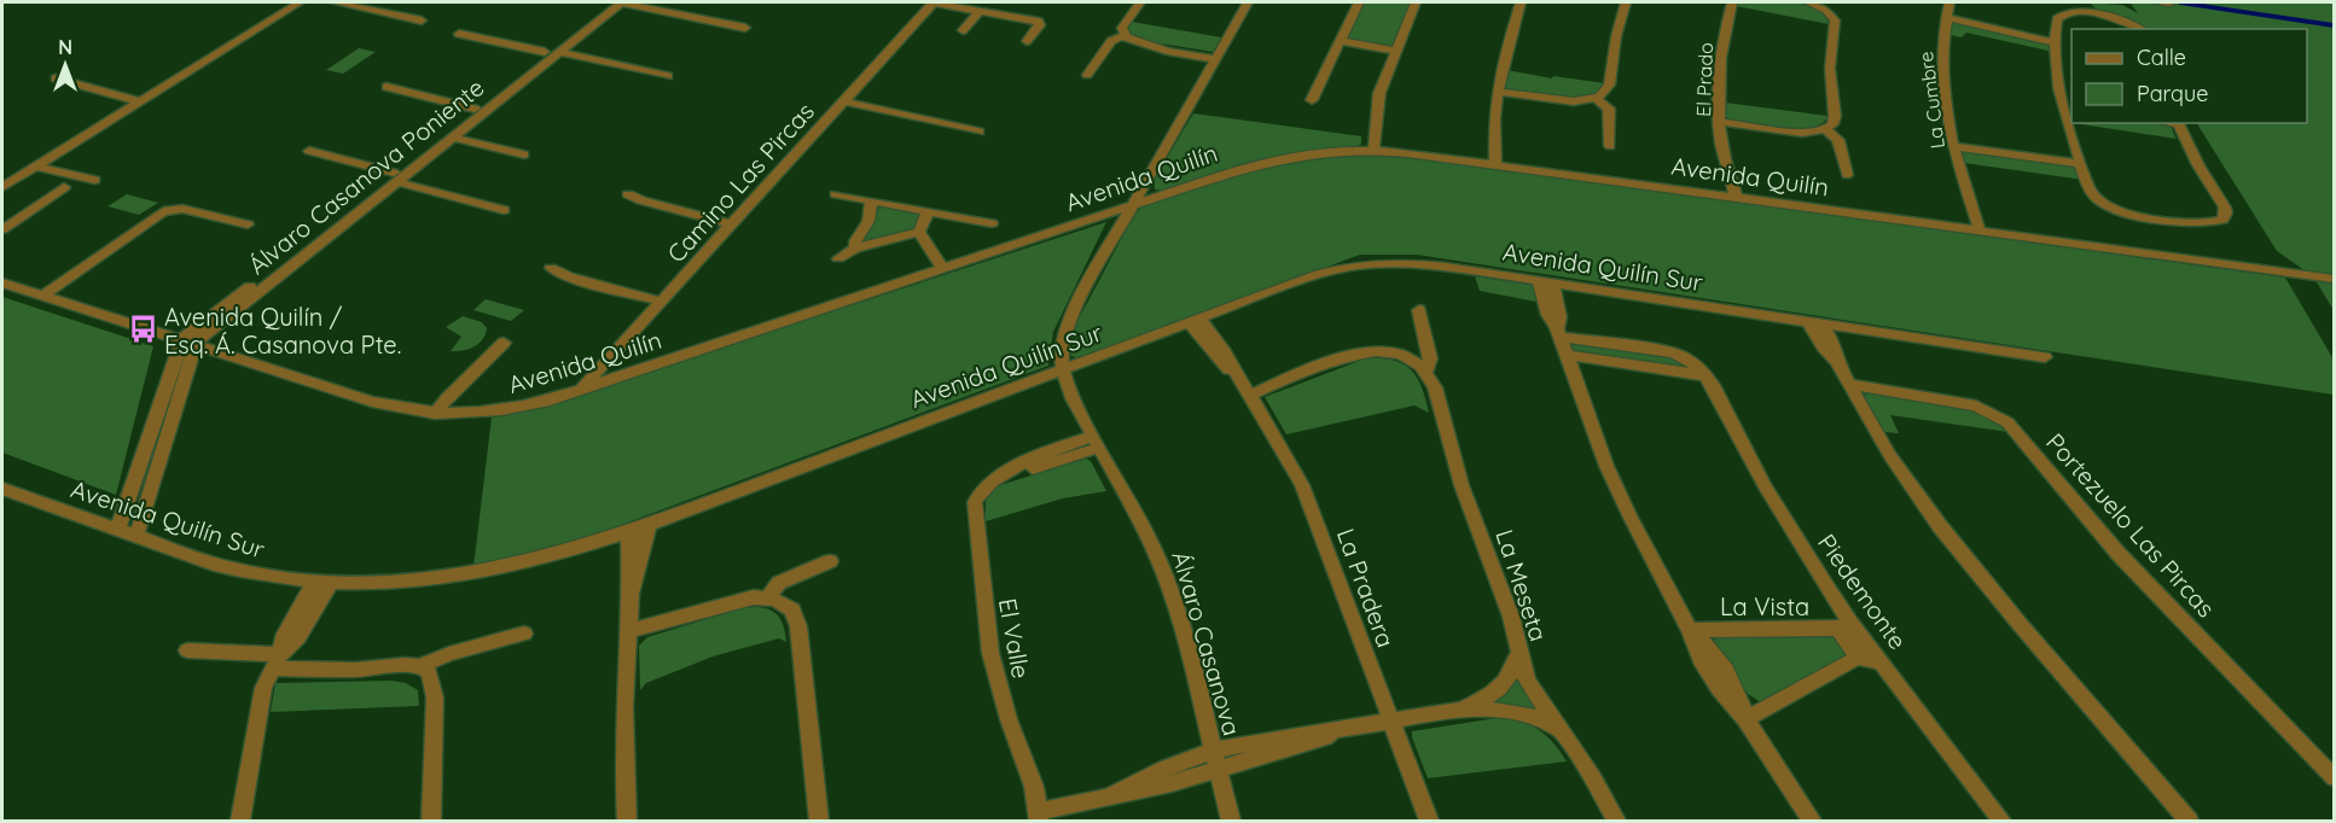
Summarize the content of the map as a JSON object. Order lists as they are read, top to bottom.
{
  "streets": {
    "street": [
      "El Prado",
      "La Cumbre",
      "Álvaro Casanova Poniente",
      "Avenida Quilín",
      "Camino Las Pircas",
      "Avenida Quilín Sur",
      "Portezuelo Las Pircas",
      "La Meseta",
      "La Pradera",
      "Piedemonte",
      "La Vista",
      "El Valle",
      "Álvaro Casanova"
    ]
  },
  "crossings": [
    ["El Prado", "Avenida Quilín"],
    ["La Cumbre", "Avenida Quilín"],
    ["Álvaro Casanova Poniente", "Avenida Quilín"],
    ["Avenida Quilín", "Camino Las Pircas"],
    ["Avenida Quilín Sur", "La Pradera"],
    ["Avenida Quilín Sur", "Álvaro Casanova"],
    ["Piedemonte", "La Vista"],
    ["El Valle", "Álvaro Casanova"]
  ],
  "places": {
    "bus stop": ["Avenida Quilín / Esq. Á. Casanova Pte."]
  },
  "legend": ["Calle", "Parque"],
  "north": "top"
}
